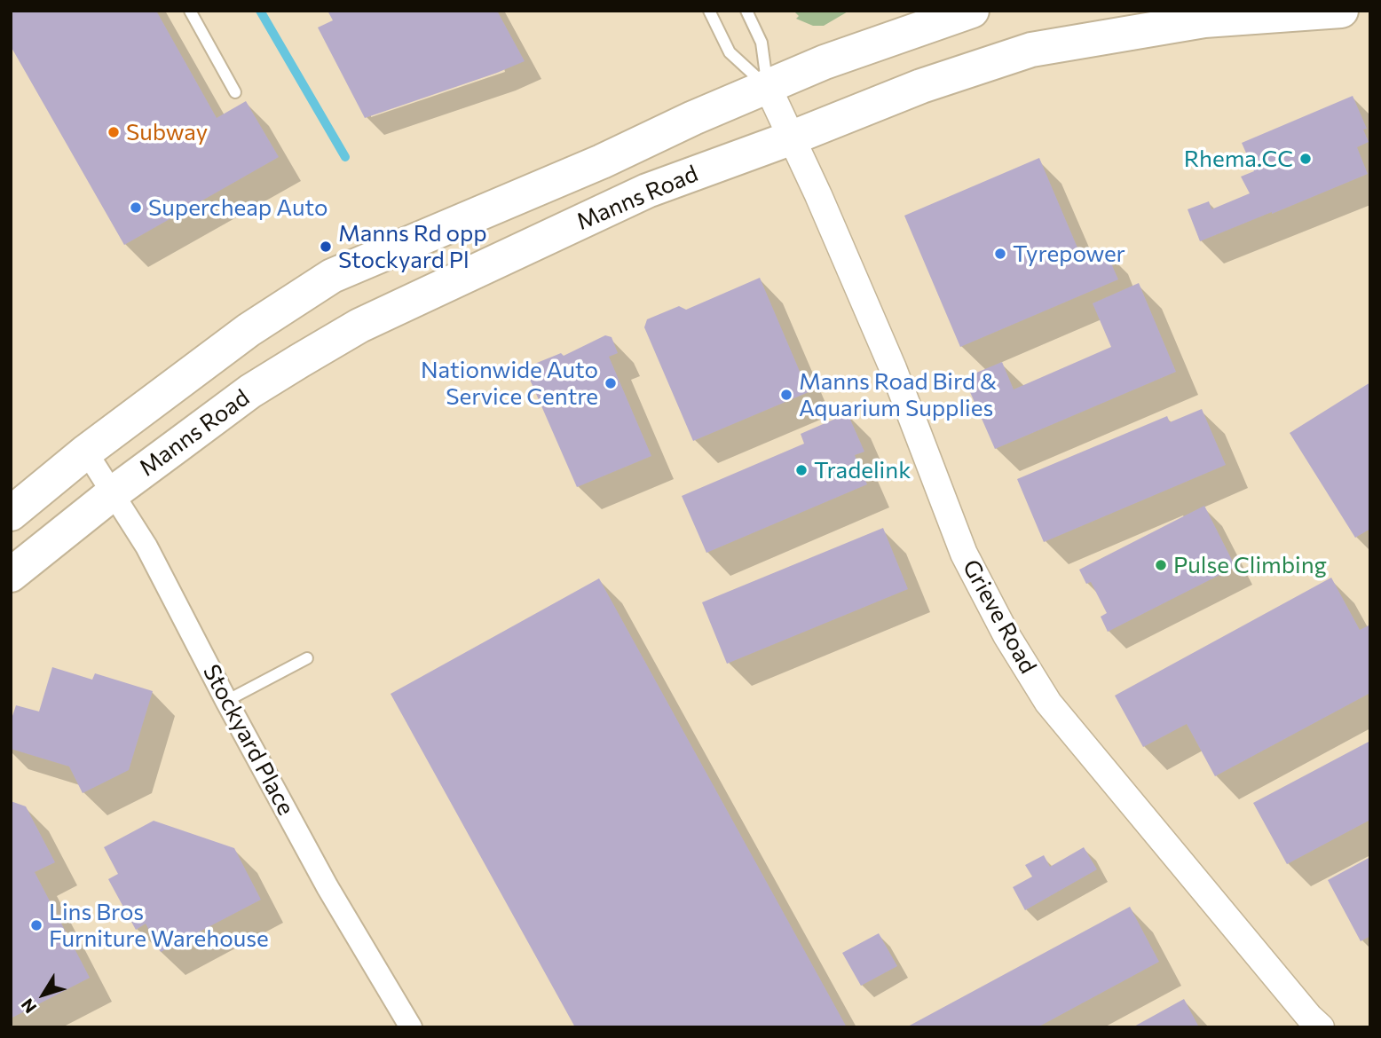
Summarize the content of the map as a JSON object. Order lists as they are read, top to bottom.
{
  "streets": {
    "main road": ["Manns Road"],
    "street": ["Grieve Road", "Stockyard Place"]
  },
  "crossings": [
    ["Manns Road", "Grieve Road"],
    ["Manns Road", "Stockyard Place"]
  ],
  "places": [
    "Subway",
    "Rhema.CC",
    "Supercheap Auto",
    "Manns Rd opp Stockyard Pl",
    "Tyrepower",
    "Nationwide Auto Service Centre",
    "Manns Road Bird & Aquarium Supplies",
    "Tradelink",
    "Pulse Climbing",
    "Lins Bros Furniture Warehouse"
  ],
  "north": "bottom left"
}
